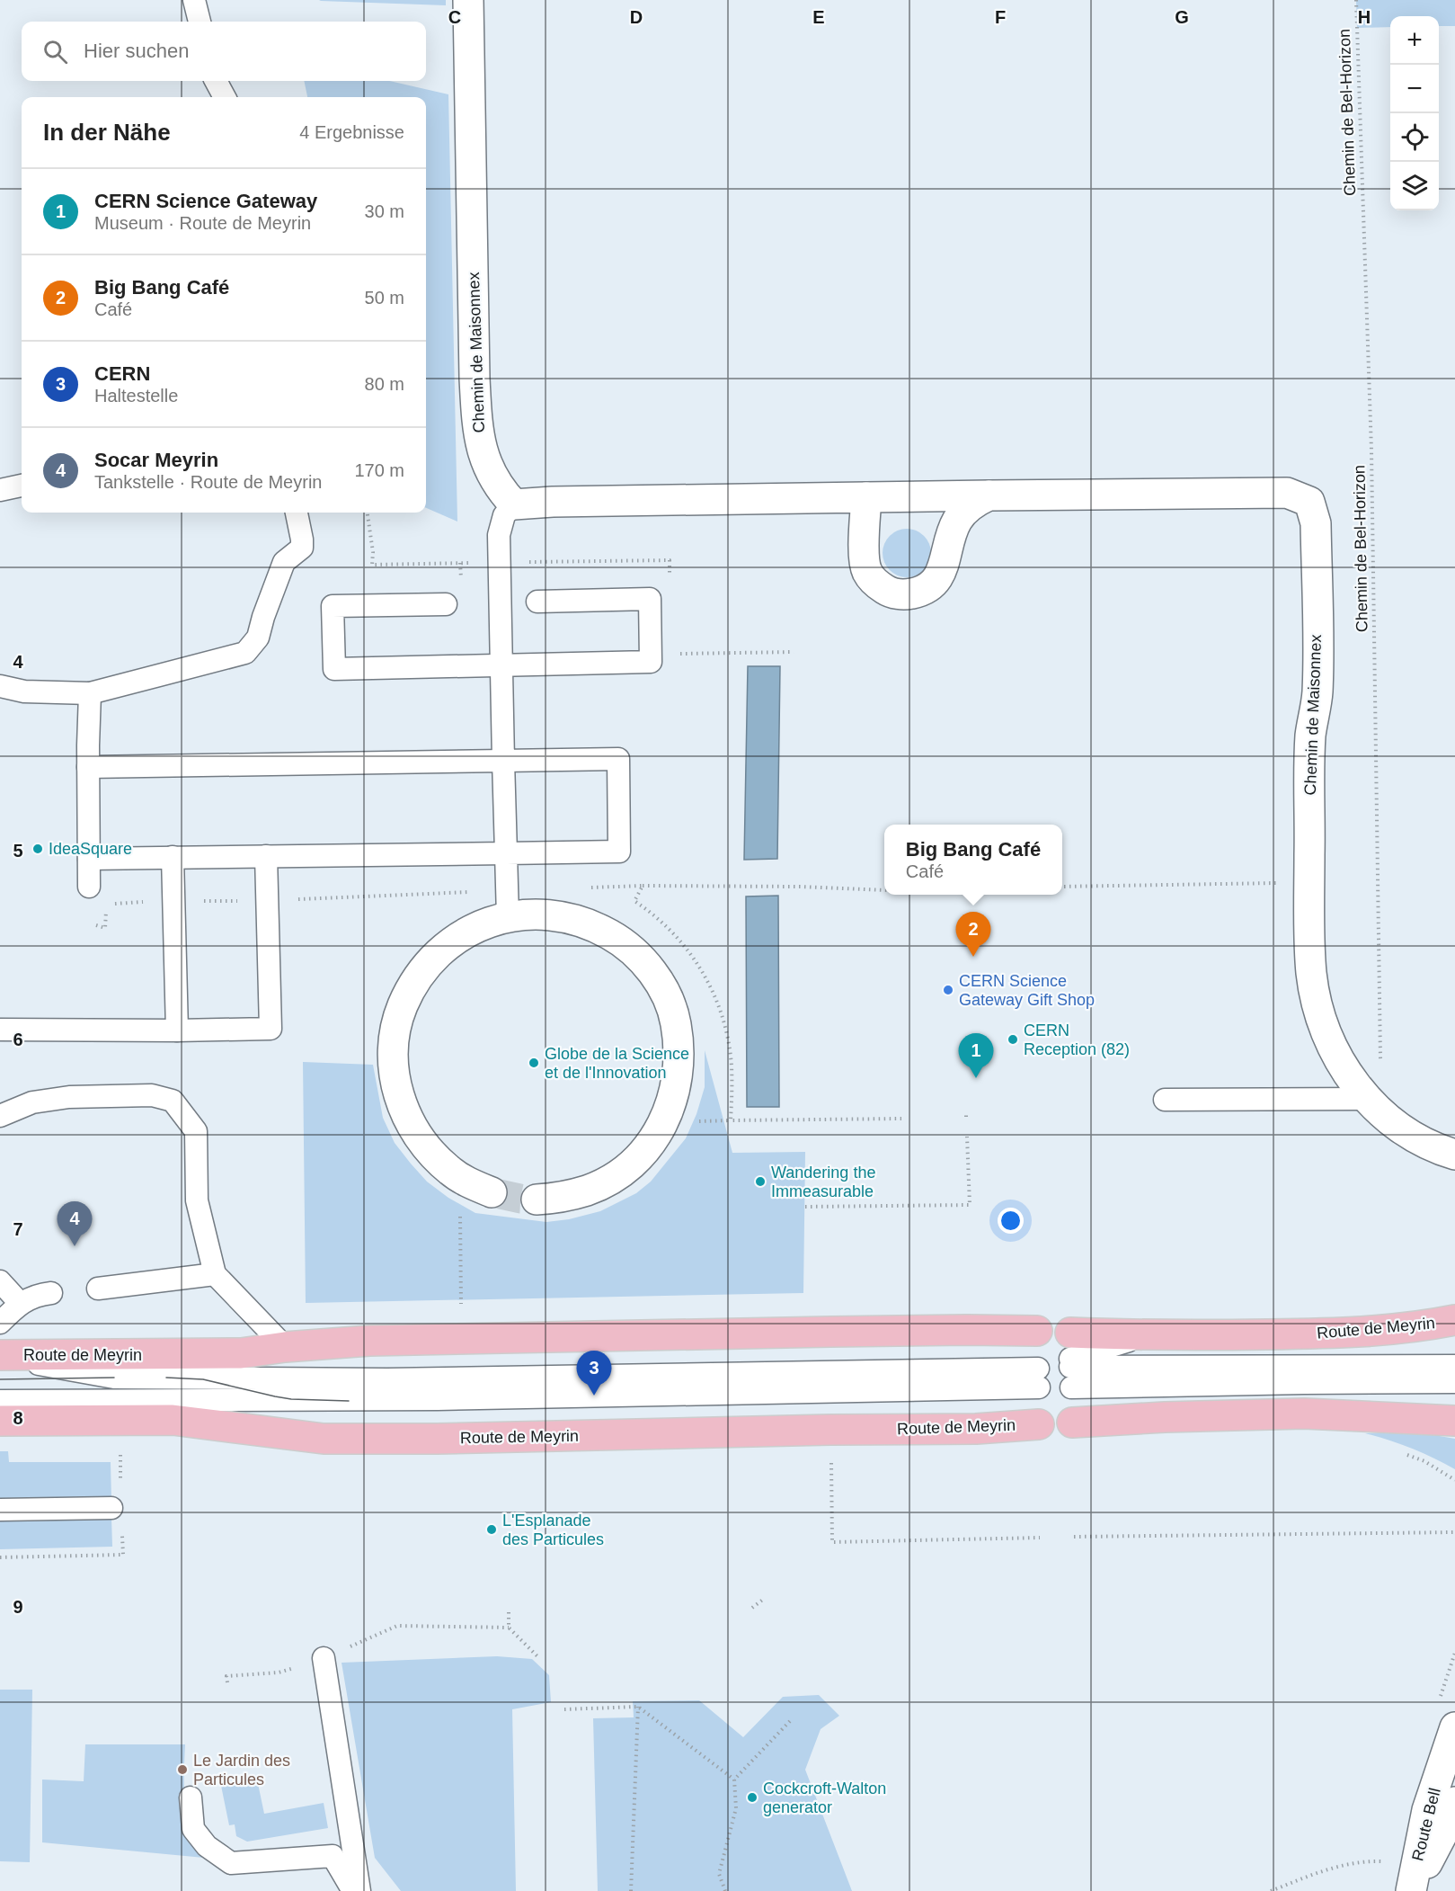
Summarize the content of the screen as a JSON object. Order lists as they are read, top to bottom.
{
  "streets": {
    "main road": ["Route de Meyrin"],
    "street": ["Chemin de Maisonnex", "Route Bell"],
    "path": ["Chemin de Bel-Horizon"]
  },
  "crossings": [
    ["Chemin de Bel-Horizon", "Chemin de Maisonnex"]
  ],
  "places": [
    "IdeaSquare",
    "CERN Science Gateway Gift Shop",
    "CERN Reception (82)",
    "Globe de la Science et de l'Innovation",
    "Wandering the Immeasurable",
    "L'Esplanade des Particules",
    "Le Jardin des Particules",
    "Cockcroft-Walton generator"
  ],
  "page": {
    "map_buttons": ["+", "−"],
    "search": "Hier suchen",
    "heading": ["In der Nähe", "4 Ergebnisse"],
    "list": [
      {
        "mark": "1",
        "name": "CERN Science Gateway",
        "note": "Museum · Route de Meyrin",
        "value": "30 m"
      },
      {
        "mark": "2",
        "name": "Big Bang Café",
        "note": "Café",
        "value": "50 m"
      },
      {
        "mark": "3",
        "name": "CERN",
        "note": "Haltestelle",
        "value": "80 m"
      },
      {
        "mark": "4",
        "name": "Socar Meyrin",
        "note": "Tankstelle · Route de Meyrin",
        "value": "170 m"
      }
    ],
    "popup": ["Big Bang Café", "Café"],
    "pins": [
      "2",
      "1",
      "4",
      "3"
    ]
  },
  "grid": {
    "columns": [
      "C",
      "D",
      "E",
      "F",
      "G",
      "H"
    ],
    "rows": [
      "4",
      "5",
      "6",
      "7",
      "8",
      "9"
    ]
  }
}
